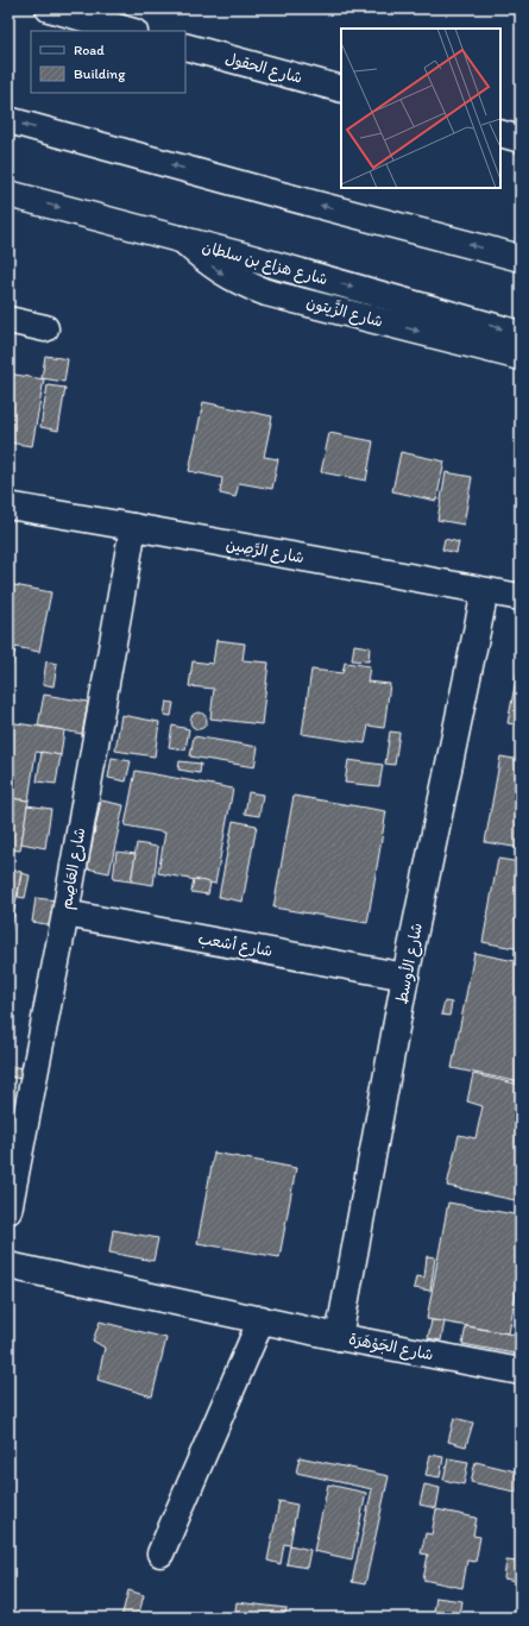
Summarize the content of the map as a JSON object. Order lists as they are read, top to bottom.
{
  "streets": {
    "street": [
      "شارع الحقول",
      "شارع هزاع بن سلطان",
      "شارع الزَّيتون",
      "شارع الرَّصِين",
      "شارع العَاصِم",
      "شارع أشعب",
      "شارع الأوسط",
      "شارع الجَوْهَرَة"
    ]
  },
  "crossings": [
    ["شارع هزاع بن سلطان", "شارع الزَّيتون"],
    ["شارع الرَّصِين", "شارع العَاصِم"],
    ["شارع الرَّصِين", "شارع الأوسط"],
    ["شارع العَاصِم", "شارع أشعب"],
    ["شارع أشعب", "شارع الأوسط"],
    ["شارع الأوسط", "شارع الجَوْهَرَة"]
  ],
  "legend": ["Road", "Building"]
}
